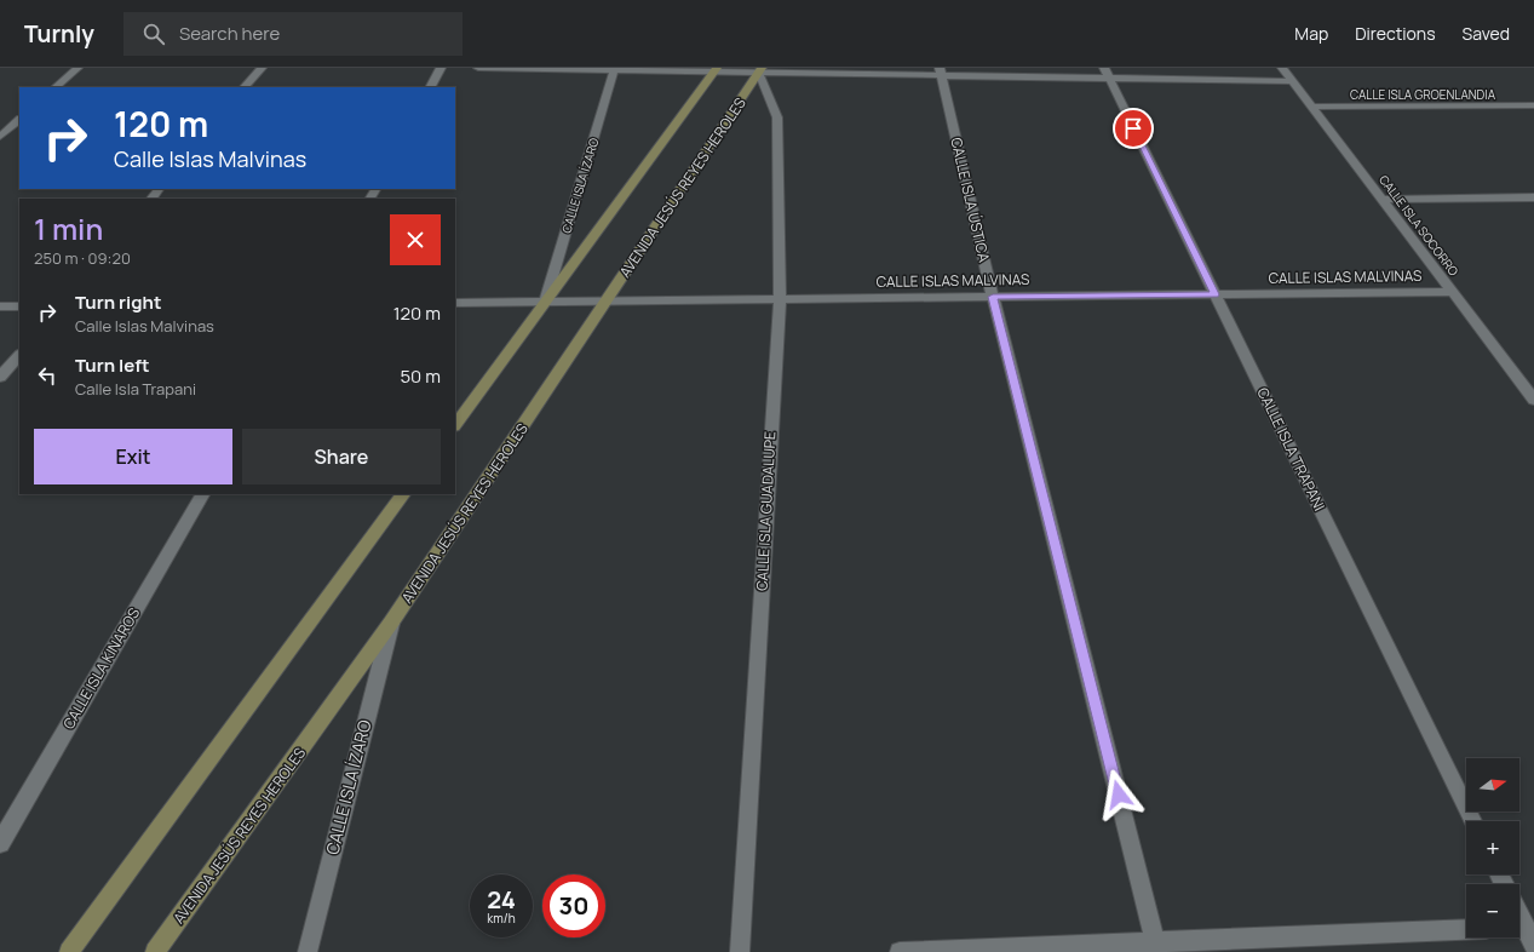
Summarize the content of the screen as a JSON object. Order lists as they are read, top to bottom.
{
  "streets": {
    "street": [
      "CALLE ISLA GROENLANDIA",
      "CALLE ISLA ÍZARO",
      "AVENIDA JESÚS REYES HEROLES",
      "CALLE ISLA ÚSTICA",
      "CALLE ISLA SOCORRO",
      "CALLE ISLAS MALVINAS",
      "CALLE ISLA TRAPANI",
      "CALLE ISLA GUADALUPE",
      "CALLE ISLA KINAROS"
    ]
  },
  "crossings": [
    ["CALLE ISLA GROENLANDIA", "CALLE ISLA SOCORRO"],
    ["CALLE ISLA ÍZARO", "AVENIDA JESÚS REYES HEROLES"],
    ["CALLE ISLA ÍZARO", "CALLE ISLAS MALVINAS"],
    ["AVENIDA JESÚS REYES HEROLES", "CALLE ISLAS MALVINAS"],
    ["AVENIDA JESÚS REYES HEROLES", "CALLE ISLA GUADALUPE"],
    ["CALLE ISLA ÚSTICA", "CALLE ISLAS MALVINAS"],
    ["CALLE ISLA SOCORRO", "CALLE ISLAS MALVINAS"],
    ["CALLE ISLAS MALVINAS", "CALLE ISLA TRAPANI"],
    ["CALLE ISLAS MALVINAS", "CALLE ISLA GUADALUPE"]
  ],
  "north": "right",
  "page": {
    "header": "Turnly",
    "search": "Search here",
    "nav": ["Map", "Directions", "Saved"],
    "turn": ["120 m", "Calle Islas Malvinas"],
    "heading": ["1 min", "250 m · 09:20"],
    "list": [
      {
        "name": "Turn right",
        "note": "Calle Islas Malvinas",
        "value": "120 m"
      },
      {
        "name": "Turn left",
        "note": "Calle Isla Trapani",
        "value": "50 m"
      }
    ],
    "buttons": ["Exit", "Share"],
    "map_buttons": ["+", "−"],
    "speed": "24 km/h",
    "limit": "30"
  }
}
